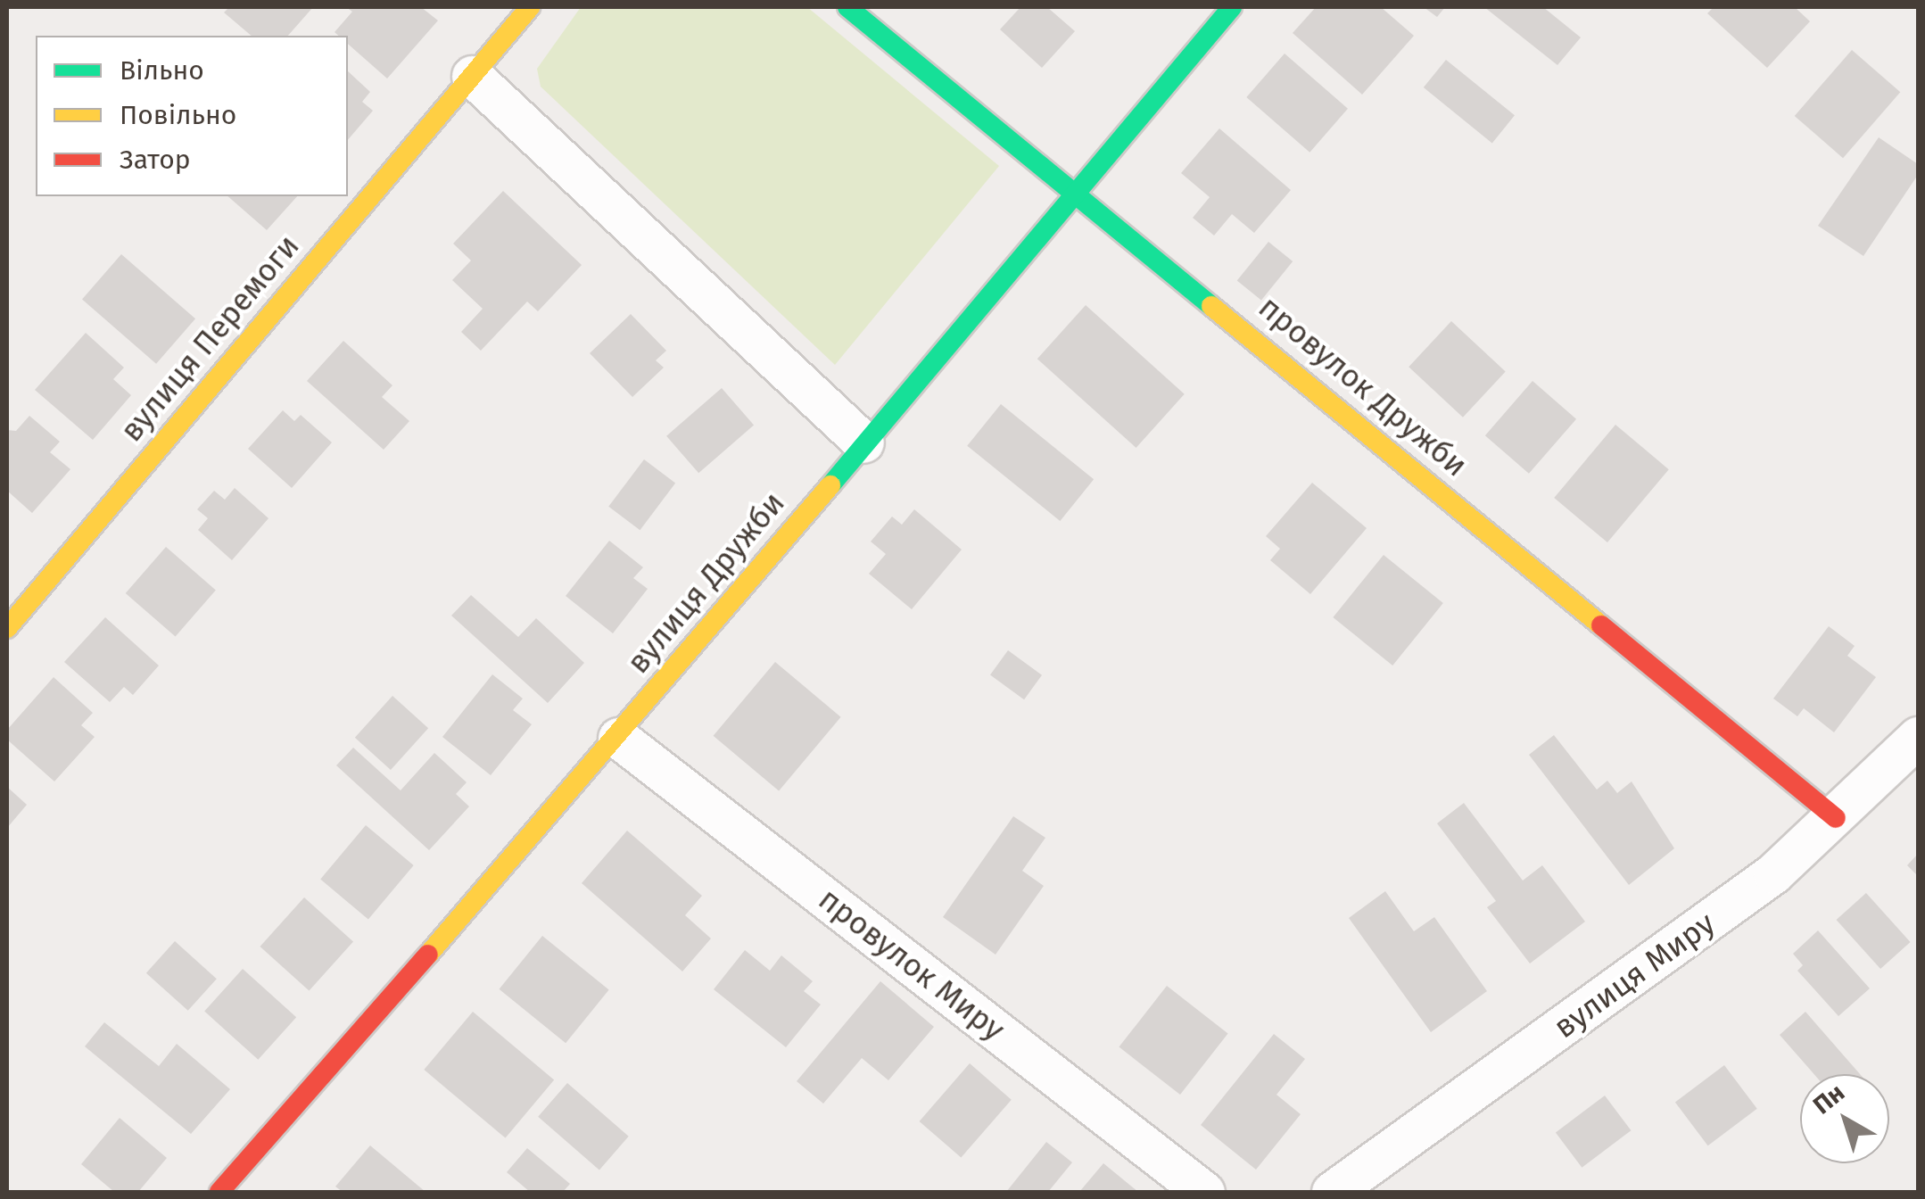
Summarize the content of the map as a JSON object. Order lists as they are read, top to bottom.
{
  "streets": {
    "street": [
      "вулиця Перемоги",
      "провулок Дружби",
      "вулиця Дружби",
      "провулок Миру",
      "вулиця Миру"
    ]
  },
  "crossings": [
    ["провулок Дружби", "вулиця Дружби"],
    ["провулок Дружби", "вулиця Миру"],
    ["вулиця Дружби", "провулок Миру"]
  ],
  "legend": ["Вільно", "Повільно", "Затор"],
  "north": "top left"
}
